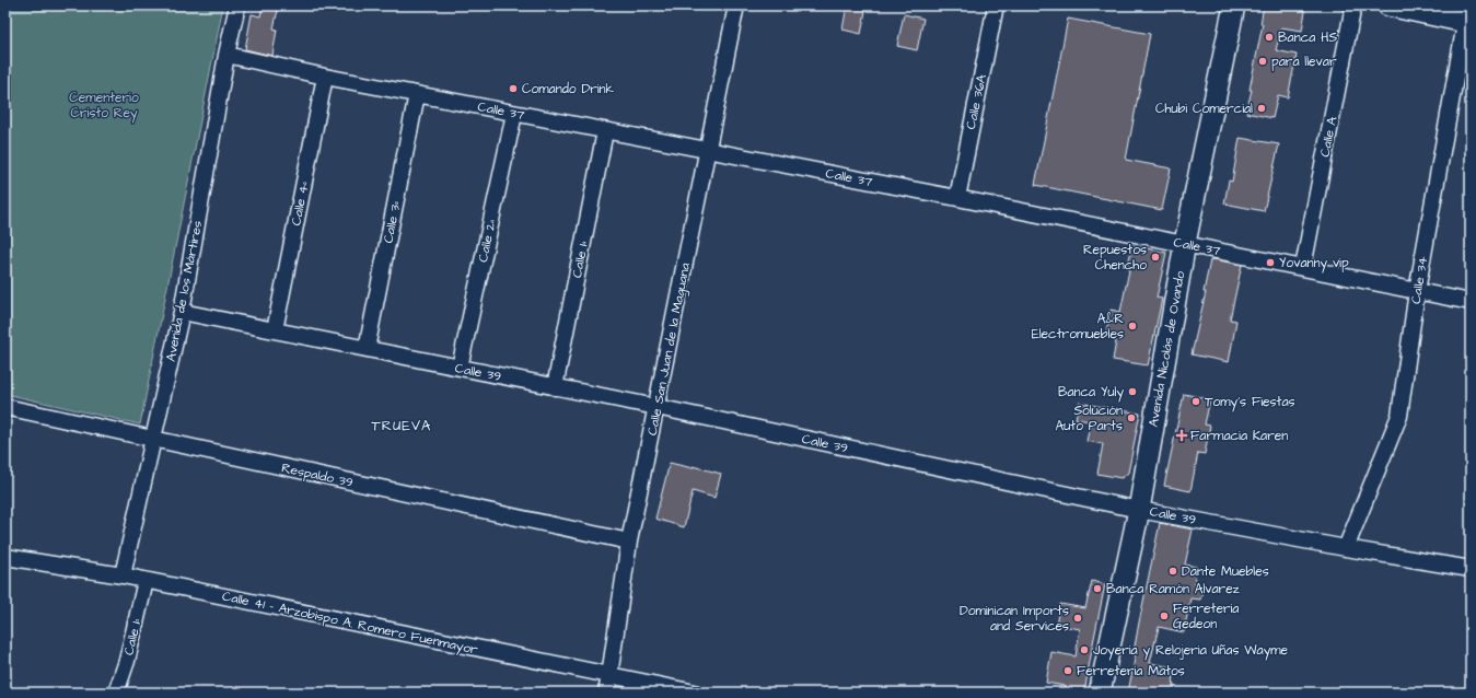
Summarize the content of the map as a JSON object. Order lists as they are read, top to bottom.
{
  "streets": {
    "street": [
      "Calle 36A",
      "Calle 37",
      "Calle A",
      "Calle 4ª",
      "Calle 3ª",
      "Calle 2ª",
      "Calle 1ª",
      "Calle 34",
      "Avenida de los Mártires",
      "Calle San Juan de la Maguana",
      "Avenida Nicolás de Ovando",
      "Calle 39",
      "Respaldo 39",
      "Calle 41 - Arzobispo A. Romero Fuenmayor"
    ]
  },
  "crossings": [
    ["Calle 36A", "Calle 37"],
    ["Calle 37", "Calle A"],
    ["Calle 37", "Calle 4ª"],
    ["Calle 37", "Calle 3ª"],
    ["Calle 37", "Calle 2ª"],
    ["Calle 37", "Calle 1ª"],
    ["Calle 37", "Calle 34"],
    ["Calle 37", "Avenida de los Mártires"],
    ["Calle 37", "Calle San Juan de la Maguana"],
    ["Calle 37", "Avenida Nicolás de Ovando"],
    ["Calle 4ª", "Calle 39"],
    ["Calle 3ª", "Calle 39"],
    ["Calle 2ª", "Calle 39"],
    ["Calle 1ª", "Calle 39"],
    ["Calle 1ª", "Calle 41 - Arzobispo A. Romero Fuenmayor"],
    ["Calle 34", "Calle 39"],
    ["Avenida de los Mártires", "Calle 39"],
    ["Avenida de los Mártires", "Respaldo 39"],
    ["Avenida de los Mártires", "Calle 41 - Arzobispo A. Romero Fuenmayor"],
    ["Calle San Juan de la Maguana", "Calle 39"],
    ["Calle San Juan de la Maguana", "Respaldo 39"],
    ["Calle San Juan de la Maguana", "Calle 41 - Arzobispo A. Romero Fuenmayor"],
    ["Avenida Nicolás de Ovando", "Calle 39"]
  ],
  "districts": ["TRUEVA"],
  "parks": ["Cementerio Cristo Rey"],
  "places": {
    "other": [
      "Banca HS",
      "para llevar",
      "Comando Drink",
      "Chubi Comercial",
      "Repuestos Chencho",
      "Yovanny vip",
      "A&R Electromuebles",
      "Banca Yuly",
      "Tomy's Fiestas",
      "Solución Auto Parts",
      "Dante Muebles",
      "Banca Ramón Alvarez",
      "Ferreteria Gedeon",
      "Dominican Imports and Services",
      "Joyeria y Relojeria Uñas Wayme",
      "Ferreteria Matos"
    ],
    "health": ["Farmacia Karen"]
  }
}
